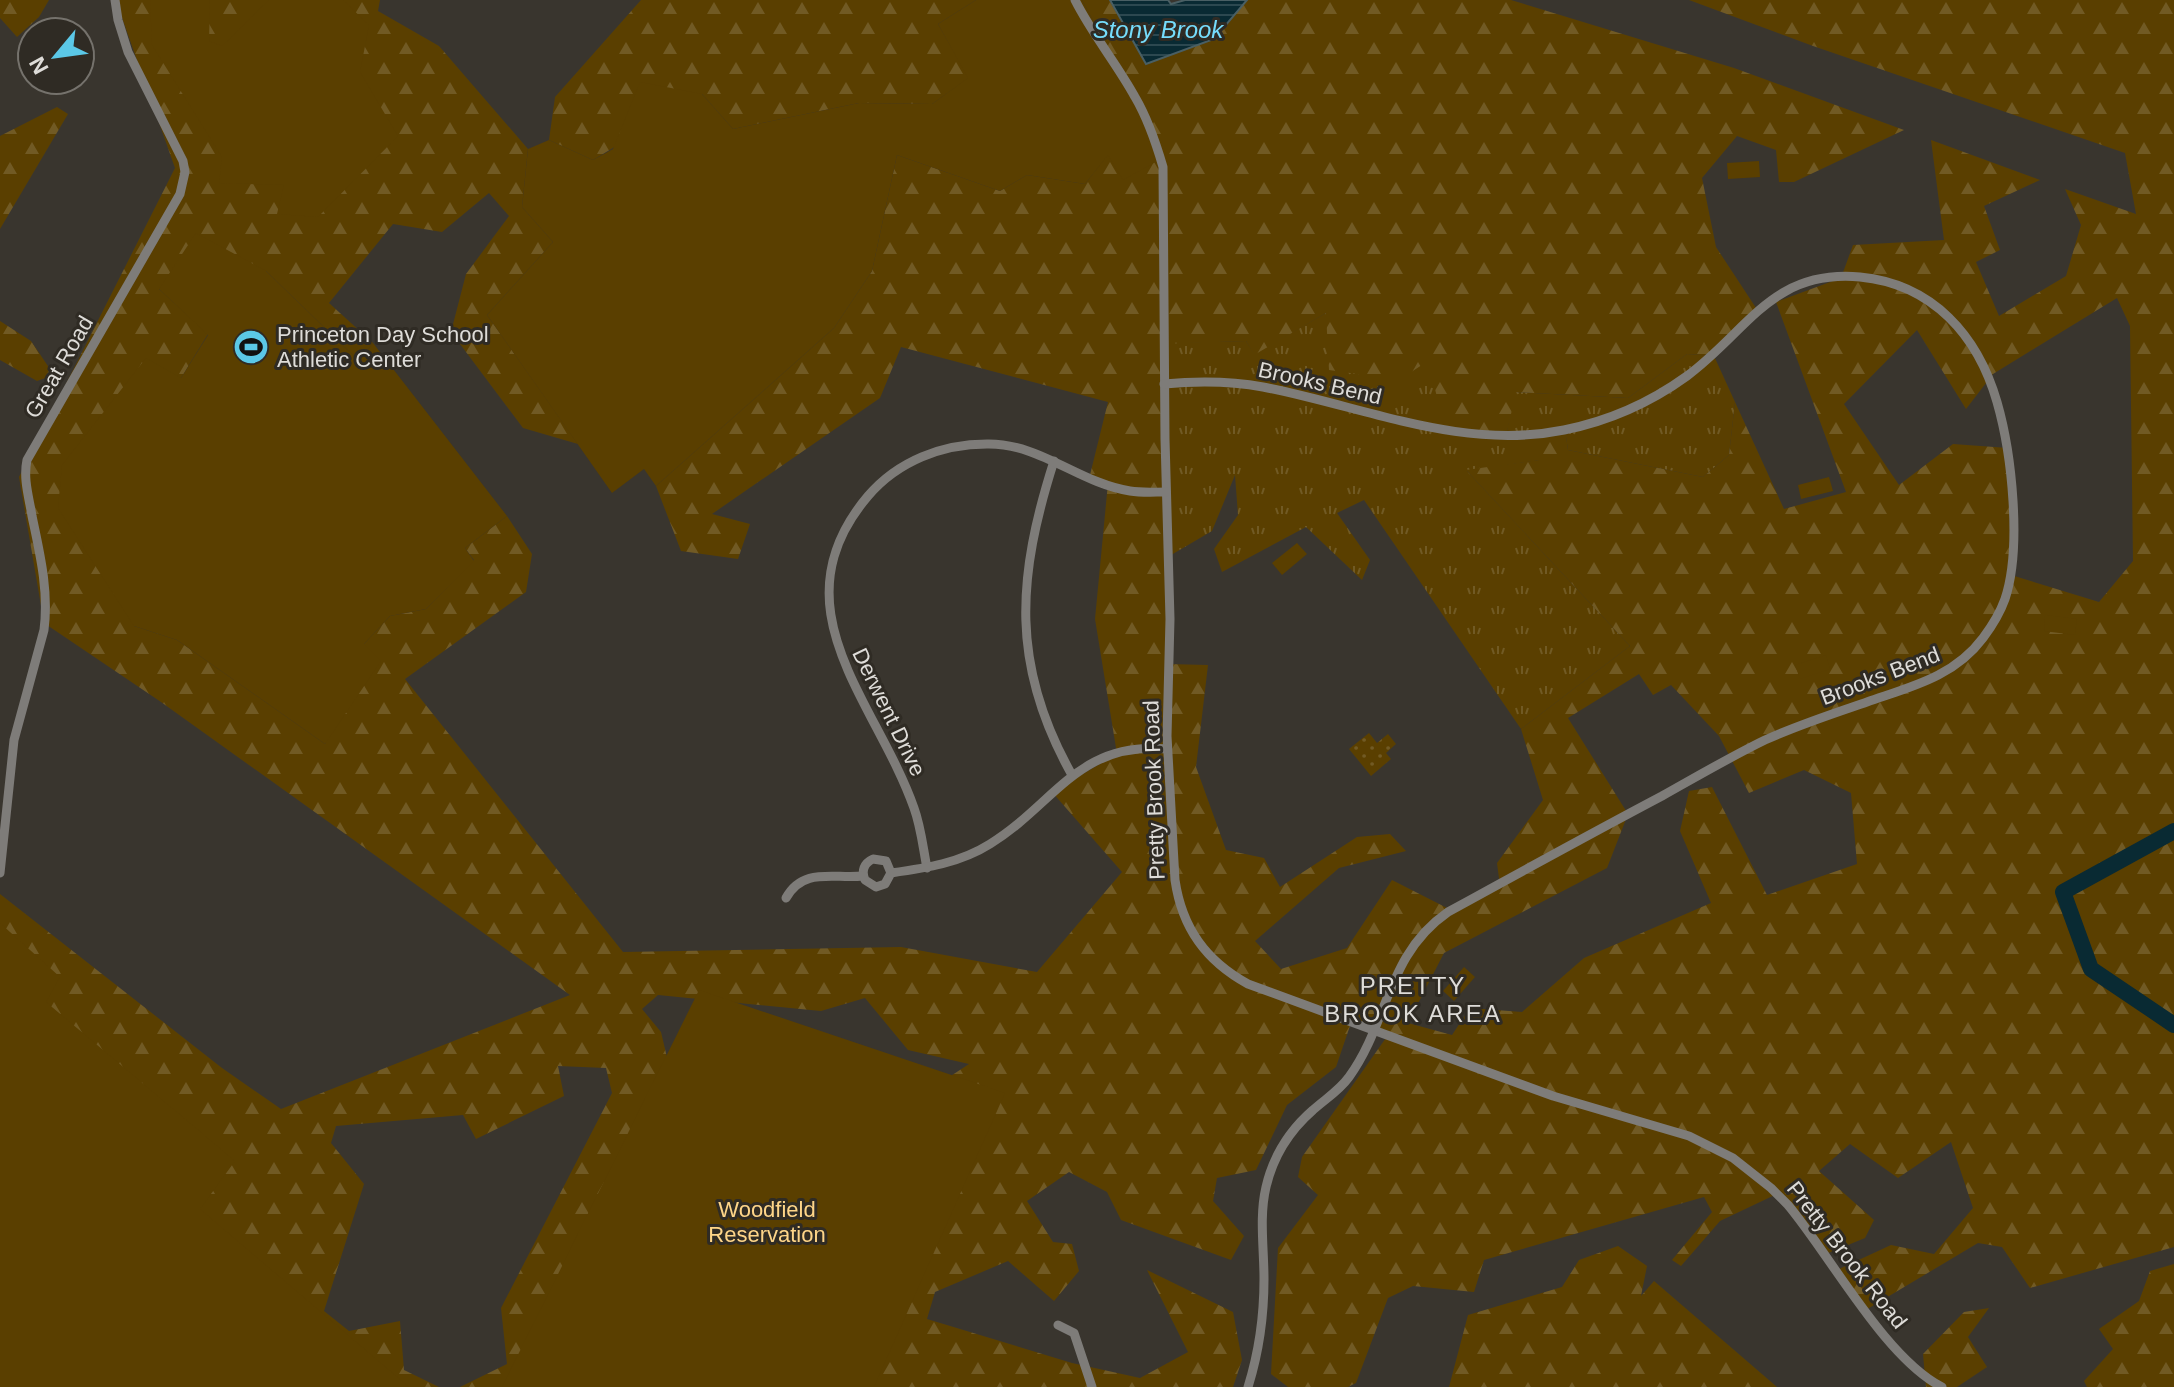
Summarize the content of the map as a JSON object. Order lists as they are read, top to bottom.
{
  "streets": {
    "street": [
      "Great Road",
      "Brooks Bend",
      "Derwent Drive",
      "Pretty Brook Road"
    ]
  },
  "crossings": [
    ["Brooks Bend", "Pretty Brook Road"],
    ["Derwent Drive", "Pretty Brook Road"]
  ],
  "districts": ["PRETTY BROOK AREA"],
  "water": ["Stony Brook"],
  "parks": ["Woodfield Reservation"],
  "places": {
    "sports": ["Princeton Day School Athletic Center"]
  },
  "north": "bottom left"
}
